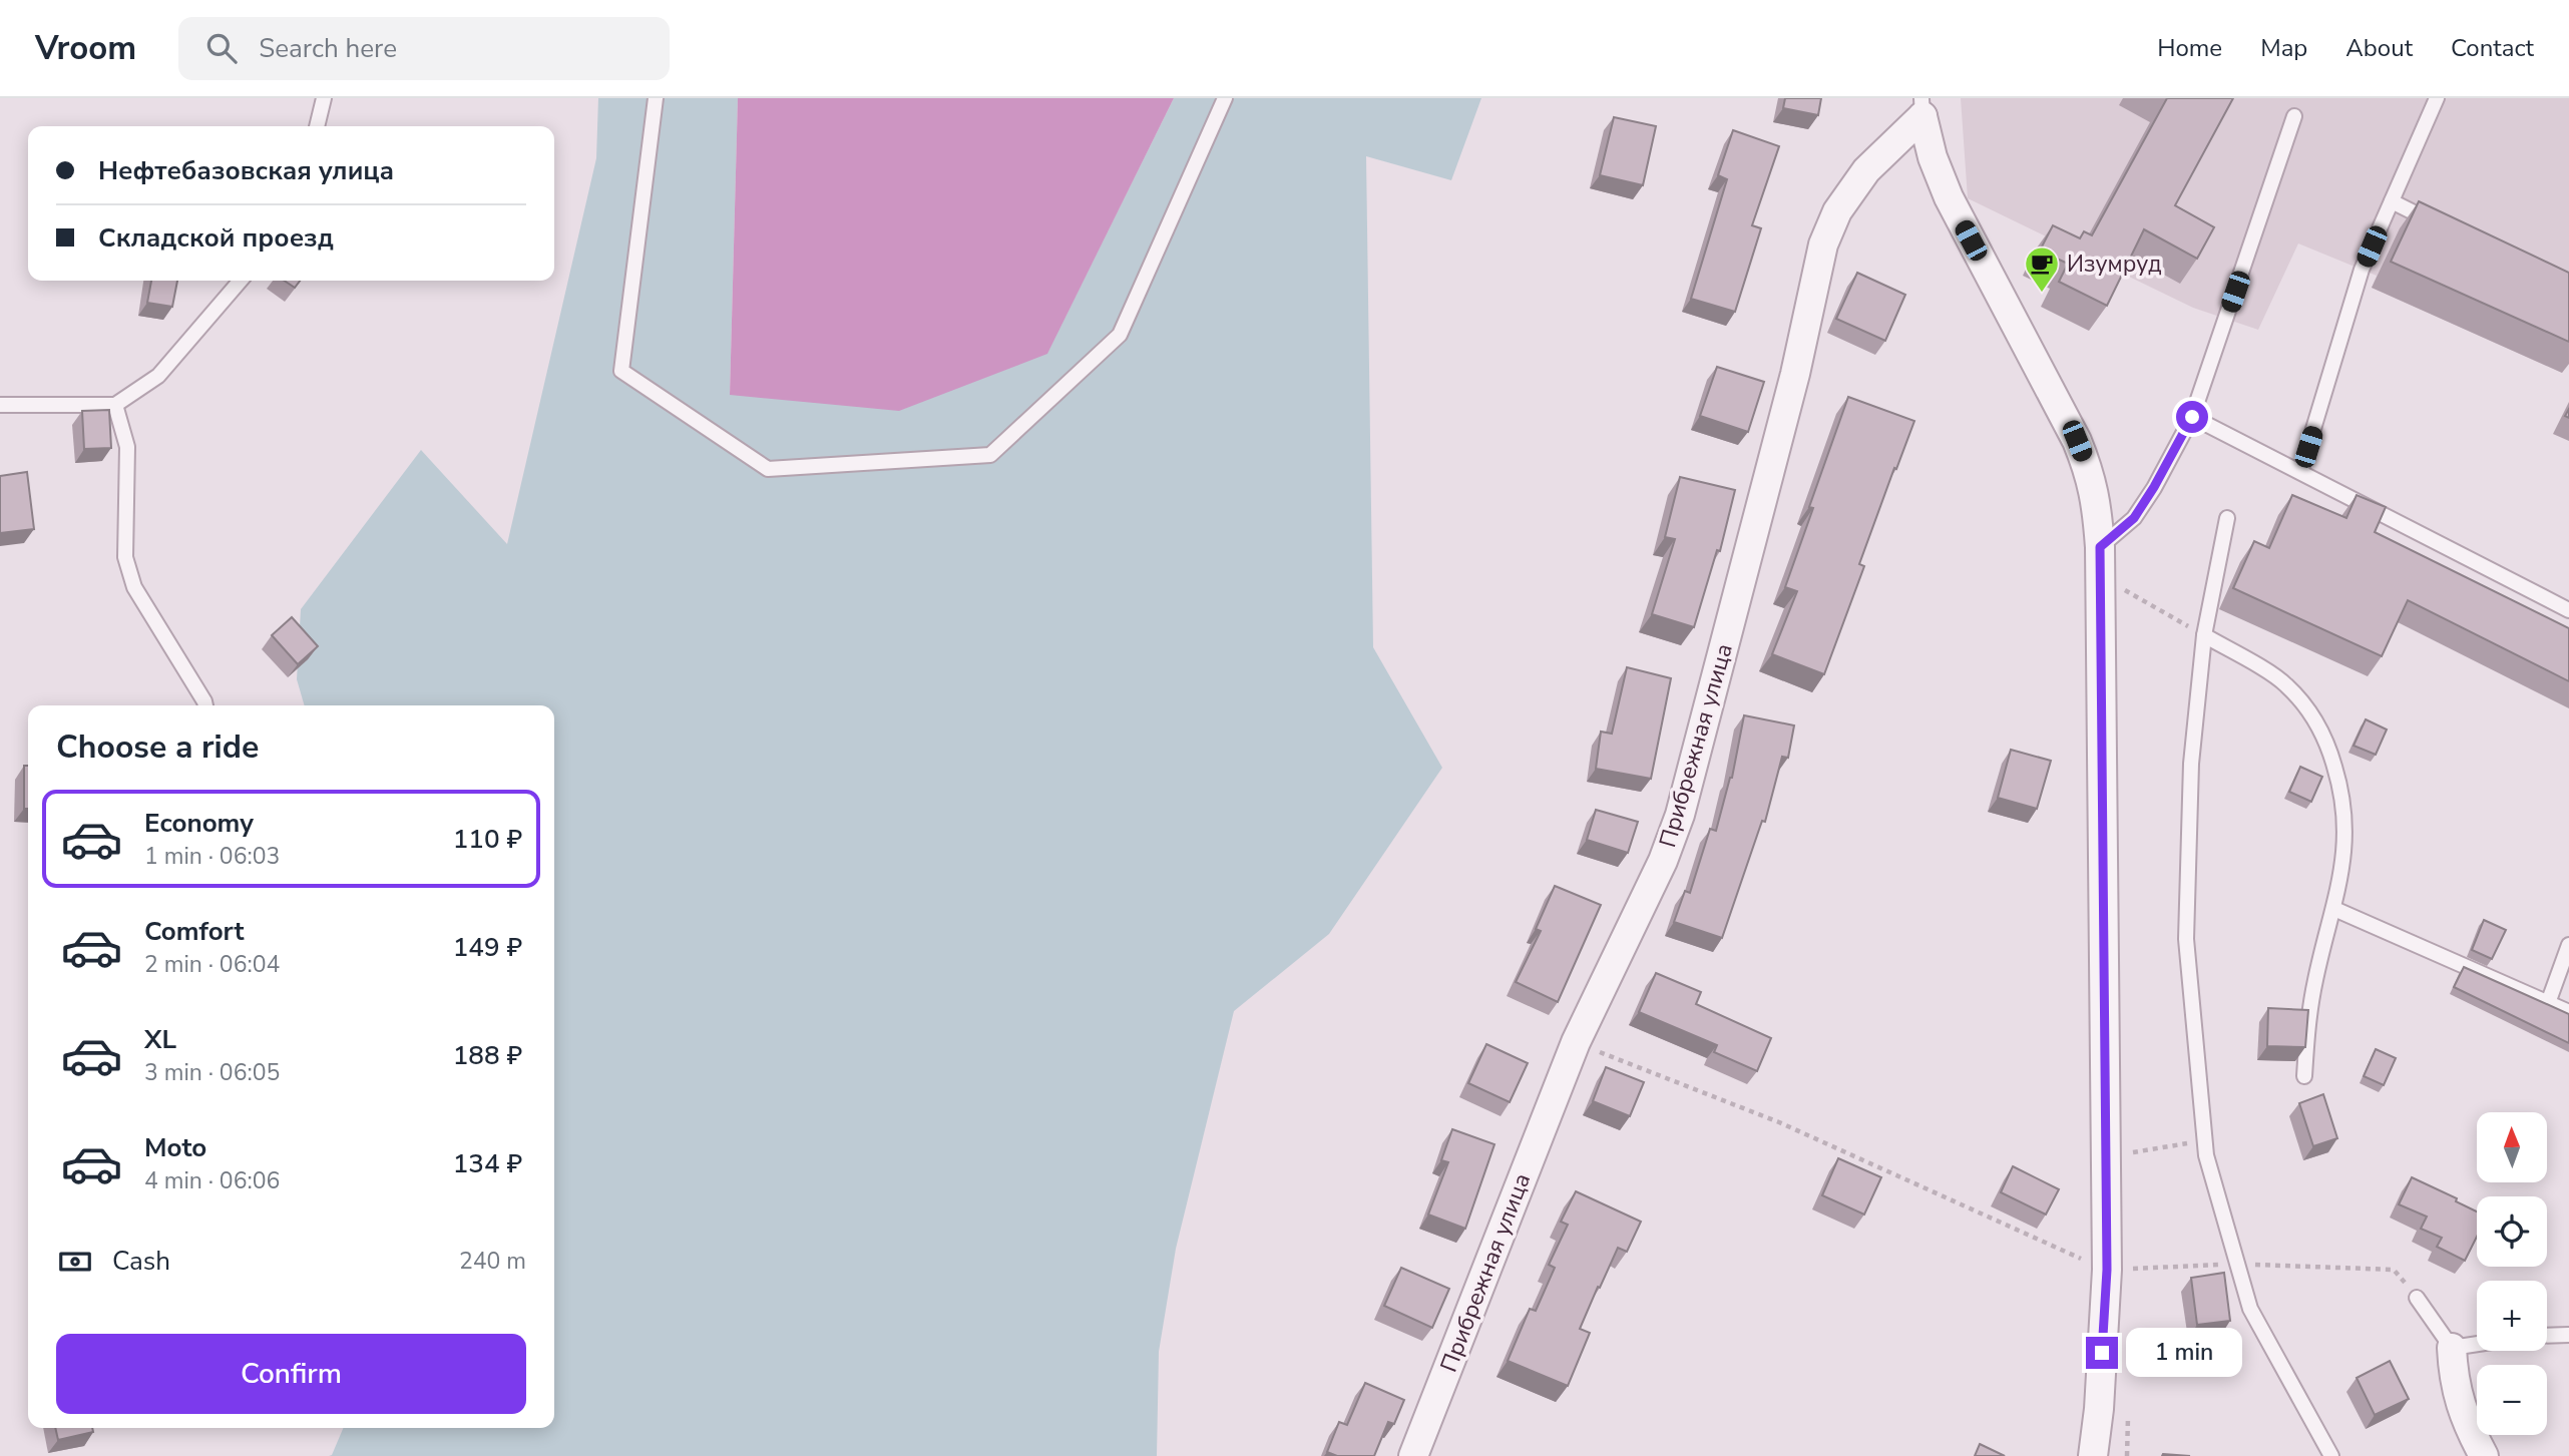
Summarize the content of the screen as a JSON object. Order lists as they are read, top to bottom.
{
  "streets": {
    "street": ["Прибрежная улица"]
  },
  "places": {
    "cafe": ["Изумруд"]
  },
  "north": "top",
  "page": {
    "header": "Vroom",
    "search": "Search here",
    "nav": [
      "Home",
      "Map",
      "About",
      "Contact"
    ],
    "banner": ["Нефтебазовская улица", "Складской проезд"],
    "heading": "Choose a ride",
    "list": [
      {
        "name": "Economy",
        "note": "1 min · 06:03",
        "value": "110 ₽"
      },
      {
        "name": "Comfort",
        "note": "2 min · 06:04",
        "value": "149 ₽"
      },
      {
        "name": "XL",
        "note": "3 min · 06:05",
        "value": "188 ₽"
      },
      {
        "name": "Moto",
        "note": "4 min · 06:06",
        "value": "134 ₽"
      }
    ],
    "map_buttons": ["+", "−"],
    "pay": ["Cash", "240 m"],
    "buttons": "Confirm",
    "bubble": "1 min"
  }
}
